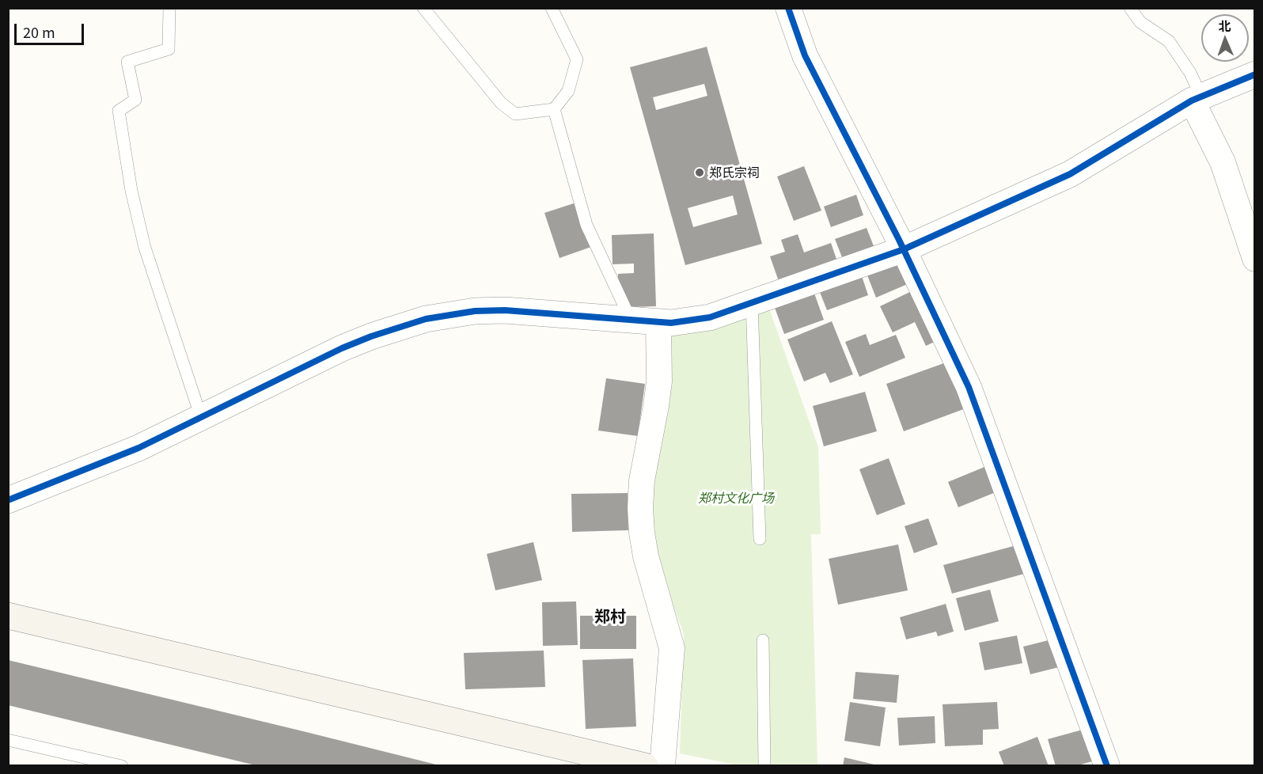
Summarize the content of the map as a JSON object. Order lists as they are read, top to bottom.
{
  "districts": ["郑村"],
  "parks": ["郑村文化广场"],
  "places": ["郑氏宗祠"],
  "scale_bar": "20 m",
  "north": "top"
}
